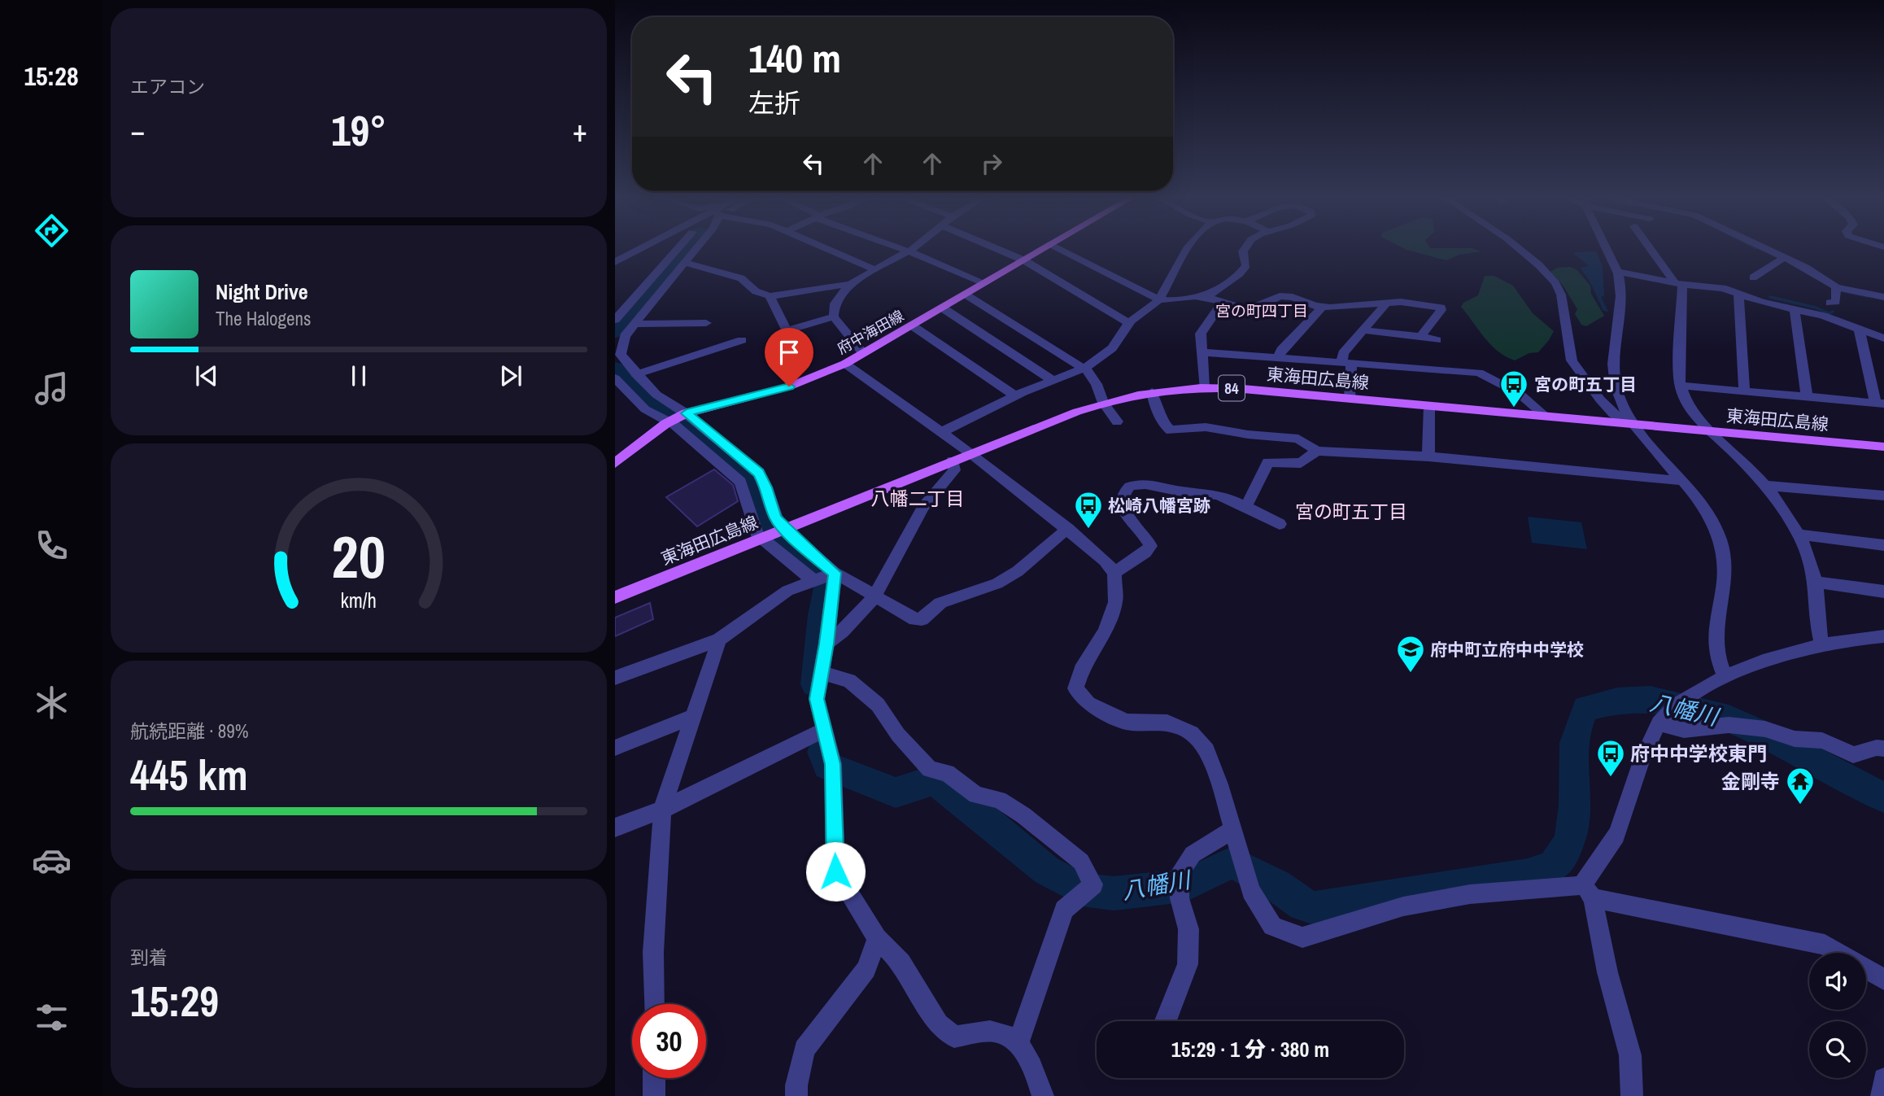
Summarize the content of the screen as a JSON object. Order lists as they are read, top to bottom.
{
  "streets": {
    "main road": ["府中海田線", "東海田広島線", "84"]
  },
  "districts": ["宮の町四丁目", "八幡二丁目", "宮の町五丁目"],
  "water": ["八幡川"],
  "places": {
    "bus stop": ["宮の町五丁目", "松崎八幡宮跡", "府中中学校東門"],
    "school or university": ["府中町立府中中学校"],
    "temple": ["金剛寺"]
  },
  "page": {
    "tabs": "15:28",
    "tile": [
      "エアコン",
      ["航続距離 · 89%", "445 km"],
      ["到着", "15:29"]
    ],
    "turn": ["140 m", "左折"],
    "heat": ["−", "19°", "+"],
    "song": ["Night Drive", "The Halogens"],
    "limit": "30",
    "trip": "15:29 · 1 分 · 380 m",
    "gauge": ["20", "km/h"]
  }
}
